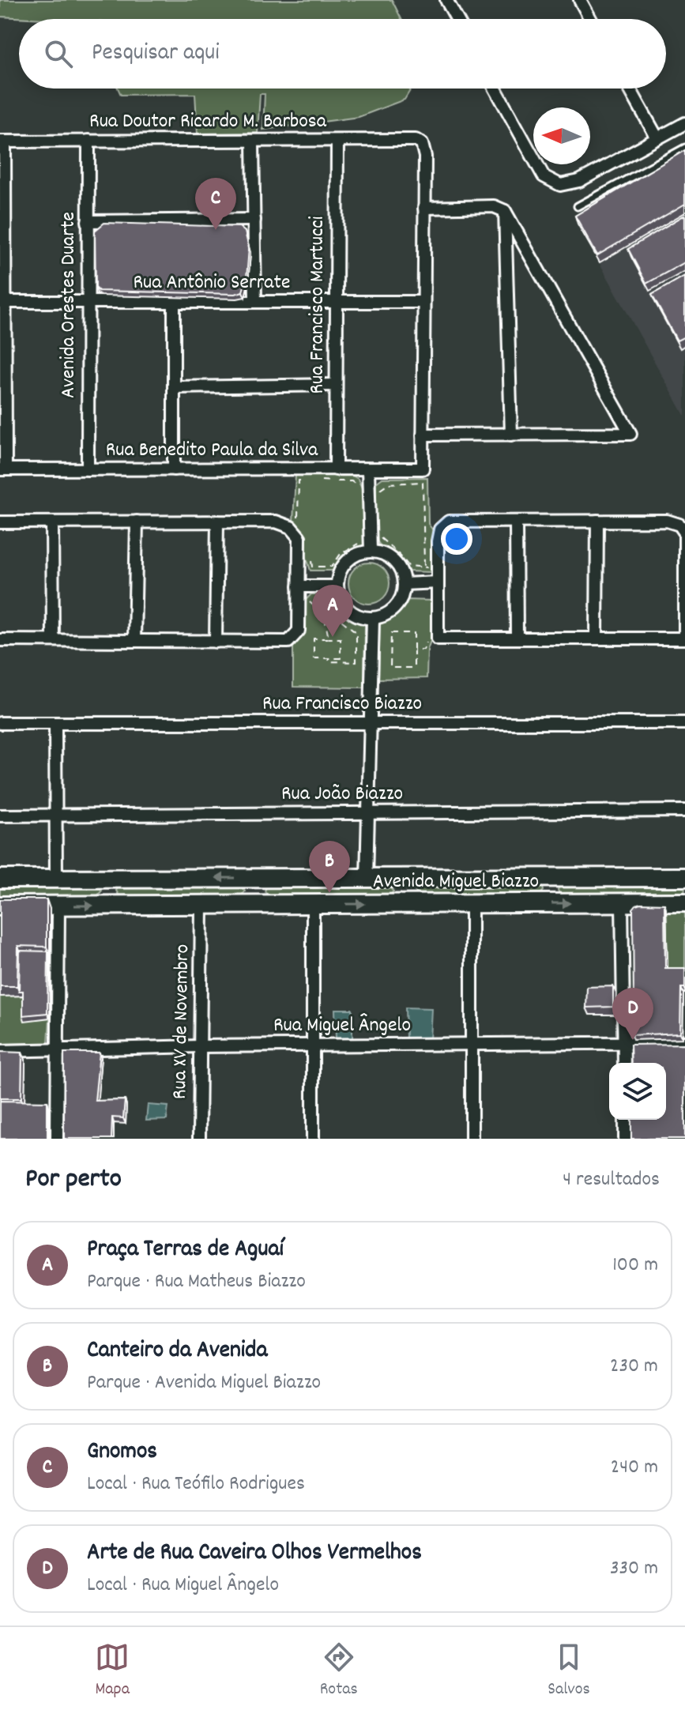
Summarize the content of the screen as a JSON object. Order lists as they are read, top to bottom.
{
  "streets": {
    "street": [
      "Rua Doutor Ricardo M. Barbosa",
      "Rua Antônio Serrate",
      "Avenida Orestes Duarte",
      "Rua Francisco Martucci",
      "Rua Benedito Paula da Silva",
      "Rua Francisco Biazzo",
      "Rua João Biazzo",
      "Avenida Miguel Biazzo",
      "Rua XV de Novembro",
      "Rua Miguel Ângelo"
    ]
  },
  "crossings": [
    ["Rua Doutor Ricardo M. Barbosa", "Avenida Orestes Duarte"],
    ["Rua Doutor Ricardo M. Barbosa", "Rua Francisco Martucci"],
    ["Rua Antônio Serrate", "Avenida Orestes Duarte"],
    ["Rua Antônio Serrate", "Rua Francisco Martucci"],
    ["Avenida Orestes Duarte", "Rua Benedito Paula da Silva"],
    ["Rua Francisco Martucci", "Rua Benedito Paula da Silva"],
    ["Avenida Miguel Biazzo", "Rua XV de Novembro"],
    ["Rua XV de Novembro", "Rua Miguel Ângelo"]
  ],
  "north": "left",
  "page": {
    "search": "Pesquisar aqui",
    "pins": [
      "C",
      "A",
      "B",
      "D"
    ],
    "heading": ["Por perto", "4 resultados"],
    "list": [
      {
        "mark": "A",
        "name": "Praça Terras de Aguaí",
        "note": "Parque · Rua Matheus Biazzo",
        "value": "100 m"
      },
      {
        "mark": "B",
        "name": "Canteiro da Avenida",
        "note": "Parque · Avenida Miguel Biazzo",
        "value": "230 m"
      },
      {
        "mark": "C",
        "name": "Gnomos",
        "note": "Local · Rua Teófilo Rodrigues",
        "value": "240 m"
      },
      {
        "mark": "D",
        "name": "Arte de Rua Caveira Olhos Vermelhos",
        "note": "Local · Rua Miguel Ângelo",
        "value": "330 m"
      }
    ],
    "nav": ["Mapa", "Rotas", "Salvos"]
  }
}
